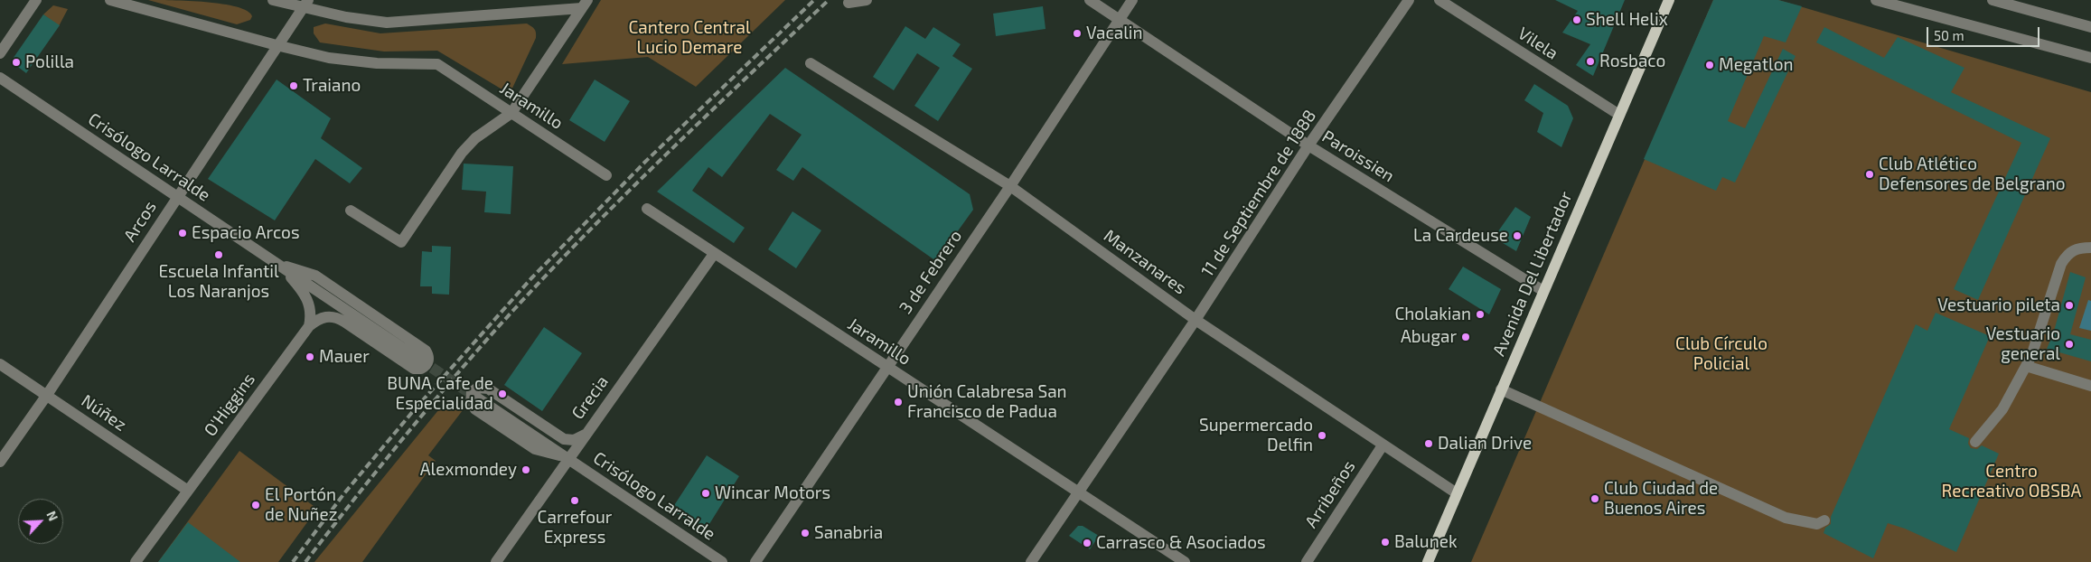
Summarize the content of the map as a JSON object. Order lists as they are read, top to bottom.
{
  "streets": {
    "main road": ["Avenida Del Libertador"],
    "street": [
      "Vilela",
      "Jaramillo",
      "Paroissien",
      "Crisólogo Larralde",
      "11 de Septiembre de 1888",
      "Arcos",
      "Manzanares",
      "3 de Febrero",
      "Grecia",
      "O'Higgins",
      "Núñez",
      "Arribeños"
    ]
  },
  "crossings": [
    ["Vilela", "Avenida Del Libertador"],
    ["Jaramillo", "11 de Septiembre de 1888"],
    ["Jaramillo", "Arcos"],
    ["Jaramillo", "3 de Febrero"],
    ["Jaramillo", "Grecia"],
    ["Paroissien", "11 de Septiembre de 1888"],
    ["Paroissien", "3 de Febrero"],
    ["Paroissien", "Avenida Del Libertador"],
    ["Crisólogo Larralde", "Arcos"],
    ["Crisólogo Larralde", "Grecia"],
    ["Crisólogo Larralde", "O'Higgins"],
    ["11 de Septiembre de 1888", "Manzanares"],
    ["Arcos", "Núñez"],
    ["Manzanares", "3 de Febrero"],
    ["Manzanares", "Avenida Del Libertador"],
    ["Manzanares", "Arribeños"],
    ["O'Higgins", "Núñez"]
  ],
  "parks": ["Cantero Central Lucio Demare", "Club Círculo Policial", "Centro Recreativo OBSBA"],
  "places": [
    "Shell Helix",
    "Vacalin",
    "Rosbaco",
    "Polilla",
    "Megatlon",
    "Traiano",
    "Club Atlético Defensores de Belgrano",
    "Espacio Arcos",
    "La Cardeuse",
    "Escuela Infantil Los Naranjos",
    "Vestuario pileta",
    "Cholakian",
    "Abugar",
    "Vestuario general",
    "Mauer",
    "BUNA Cafe de Especialidad",
    "Unión Calabresa San Francisco de Padua",
    "Supermercado Delfin",
    "Dalian Drive",
    "Alexmondey",
    "Wincar Motors",
    "Club Ciudad de Buenos Aires",
    "Carrefour Express",
    "El Portón de Nuñez",
    "Sanabria",
    "Balunek",
    "Carrasco & Asociados"
  ],
  "scale_bar": "50 m",
  "north": "top right"
}
